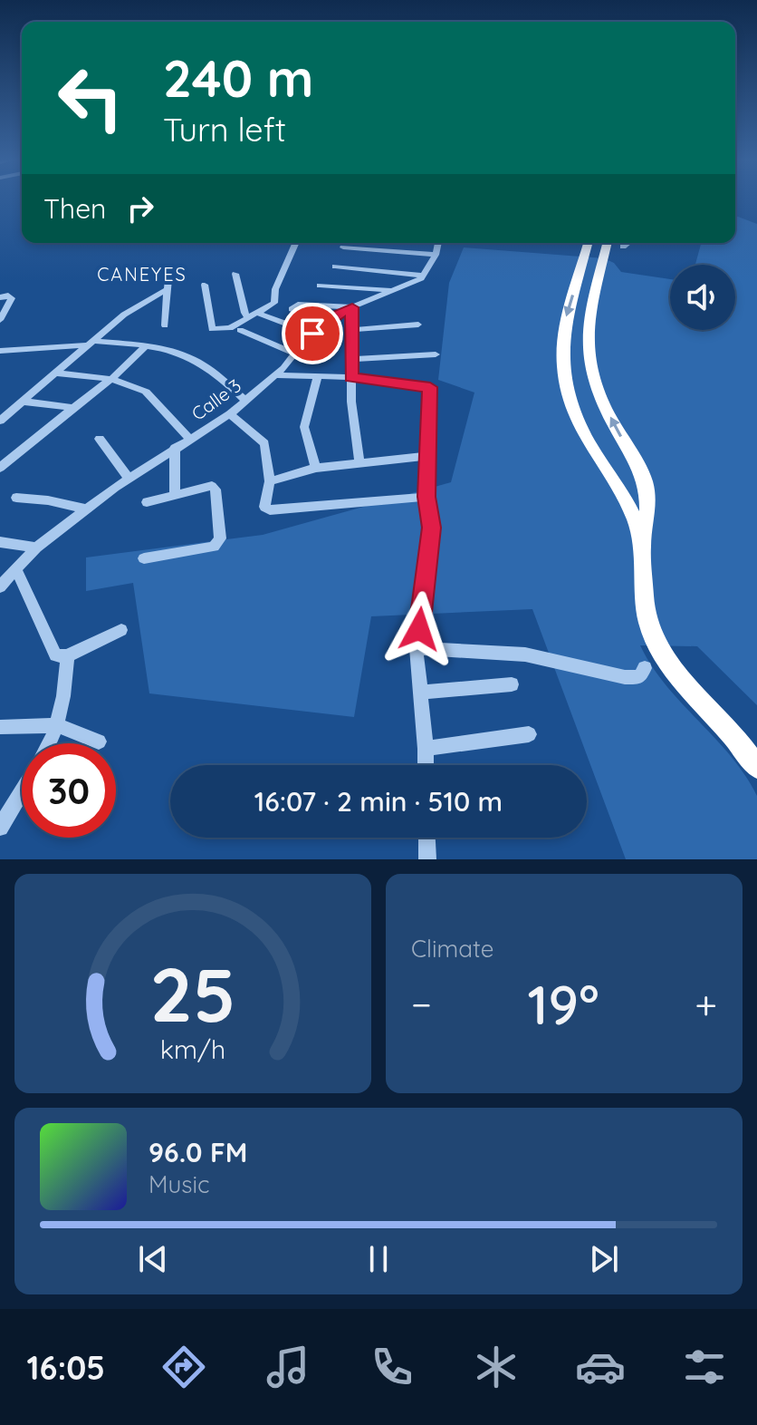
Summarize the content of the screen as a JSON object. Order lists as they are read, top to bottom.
{
  "streets": {
    "street": ["Calle 3"]
  },
  "districts": ["CANEYES"],
  "page": {
    "turn": ["240 m", "Turn left"],
    "then": "Then",
    "limit": "30",
    "trip": "16:07 · 2 min · 510 m",
    "tile": "Climate",
    "heat": ["−", "19°", "+"],
    "song": ["96.0 FM", "Music"],
    "tabs": "16:05",
    "gauge": ["25", "km/h"]
  }
}
